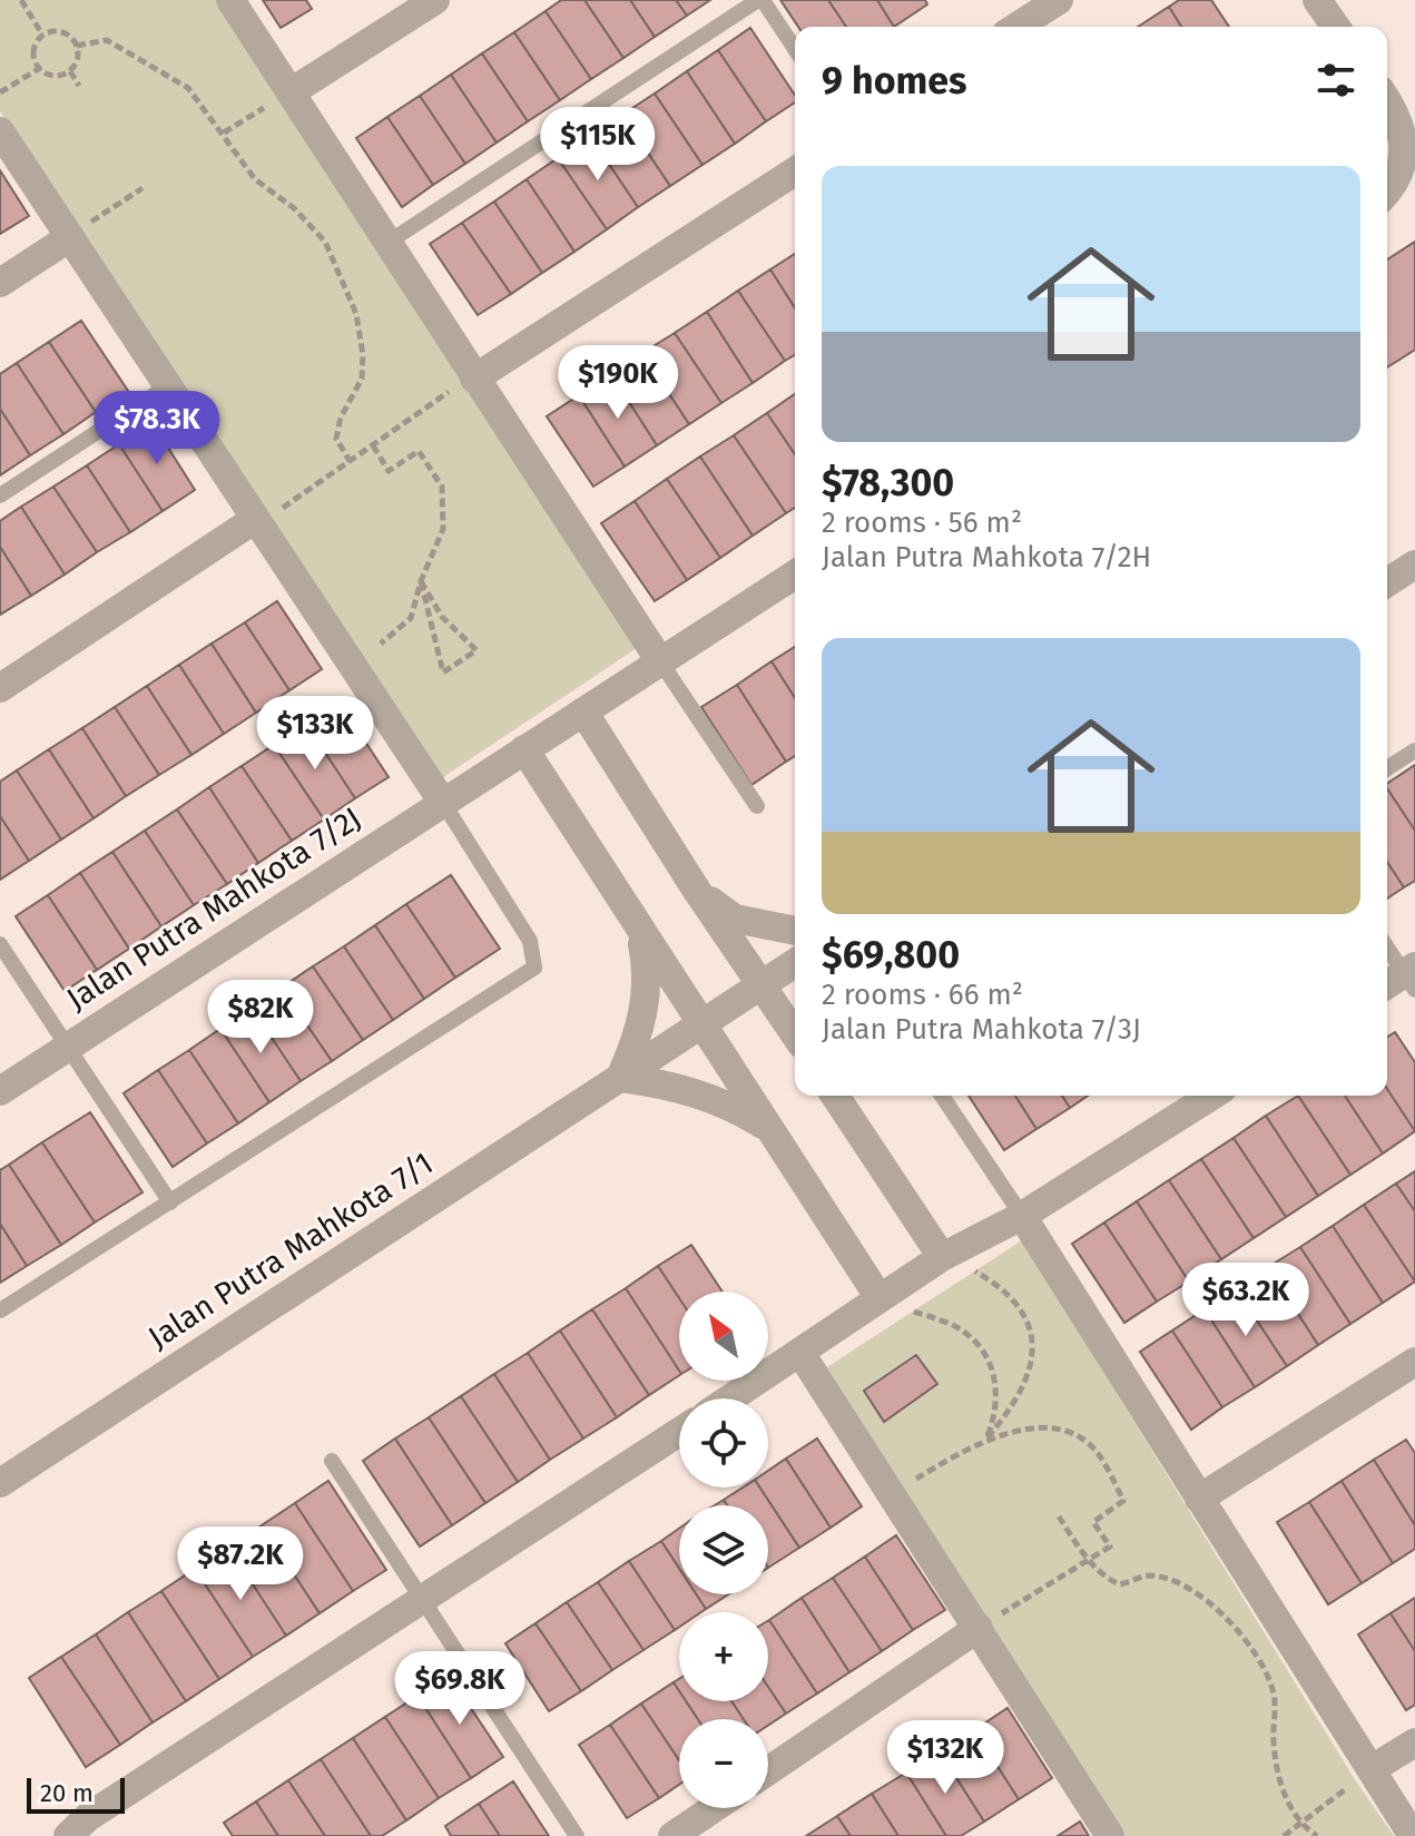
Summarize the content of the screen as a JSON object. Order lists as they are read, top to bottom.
{
  "streets": {
    "street": ["Jalan Putra Mahkota 7/2J", "Jalan Putra Mahkota 7/1"]
  },
  "scale_bar": "20 m",
  "north": "top left",
  "page": {
    "heading": "9 homes",
    "price": [
      "$115K",
      "$190K",
      "$78.3K",
      "$133K",
      "$82K",
      "$63.2K",
      "$87.2K",
      "$69.8K",
      "$132K"
    ],
    "list": [
      {
        "name": "$78,300",
        "note": "2 rooms · 56 m² · Jalan Putra Mahkota 7/2H"
      },
      {
        "name": "$69,800",
        "note": "2 rooms · 66 m² · Jalan Putra Mahkota 7/3J"
      }
    ],
    "map_buttons": ["+", "−"],
    "scale": "20 m"
  }
}
